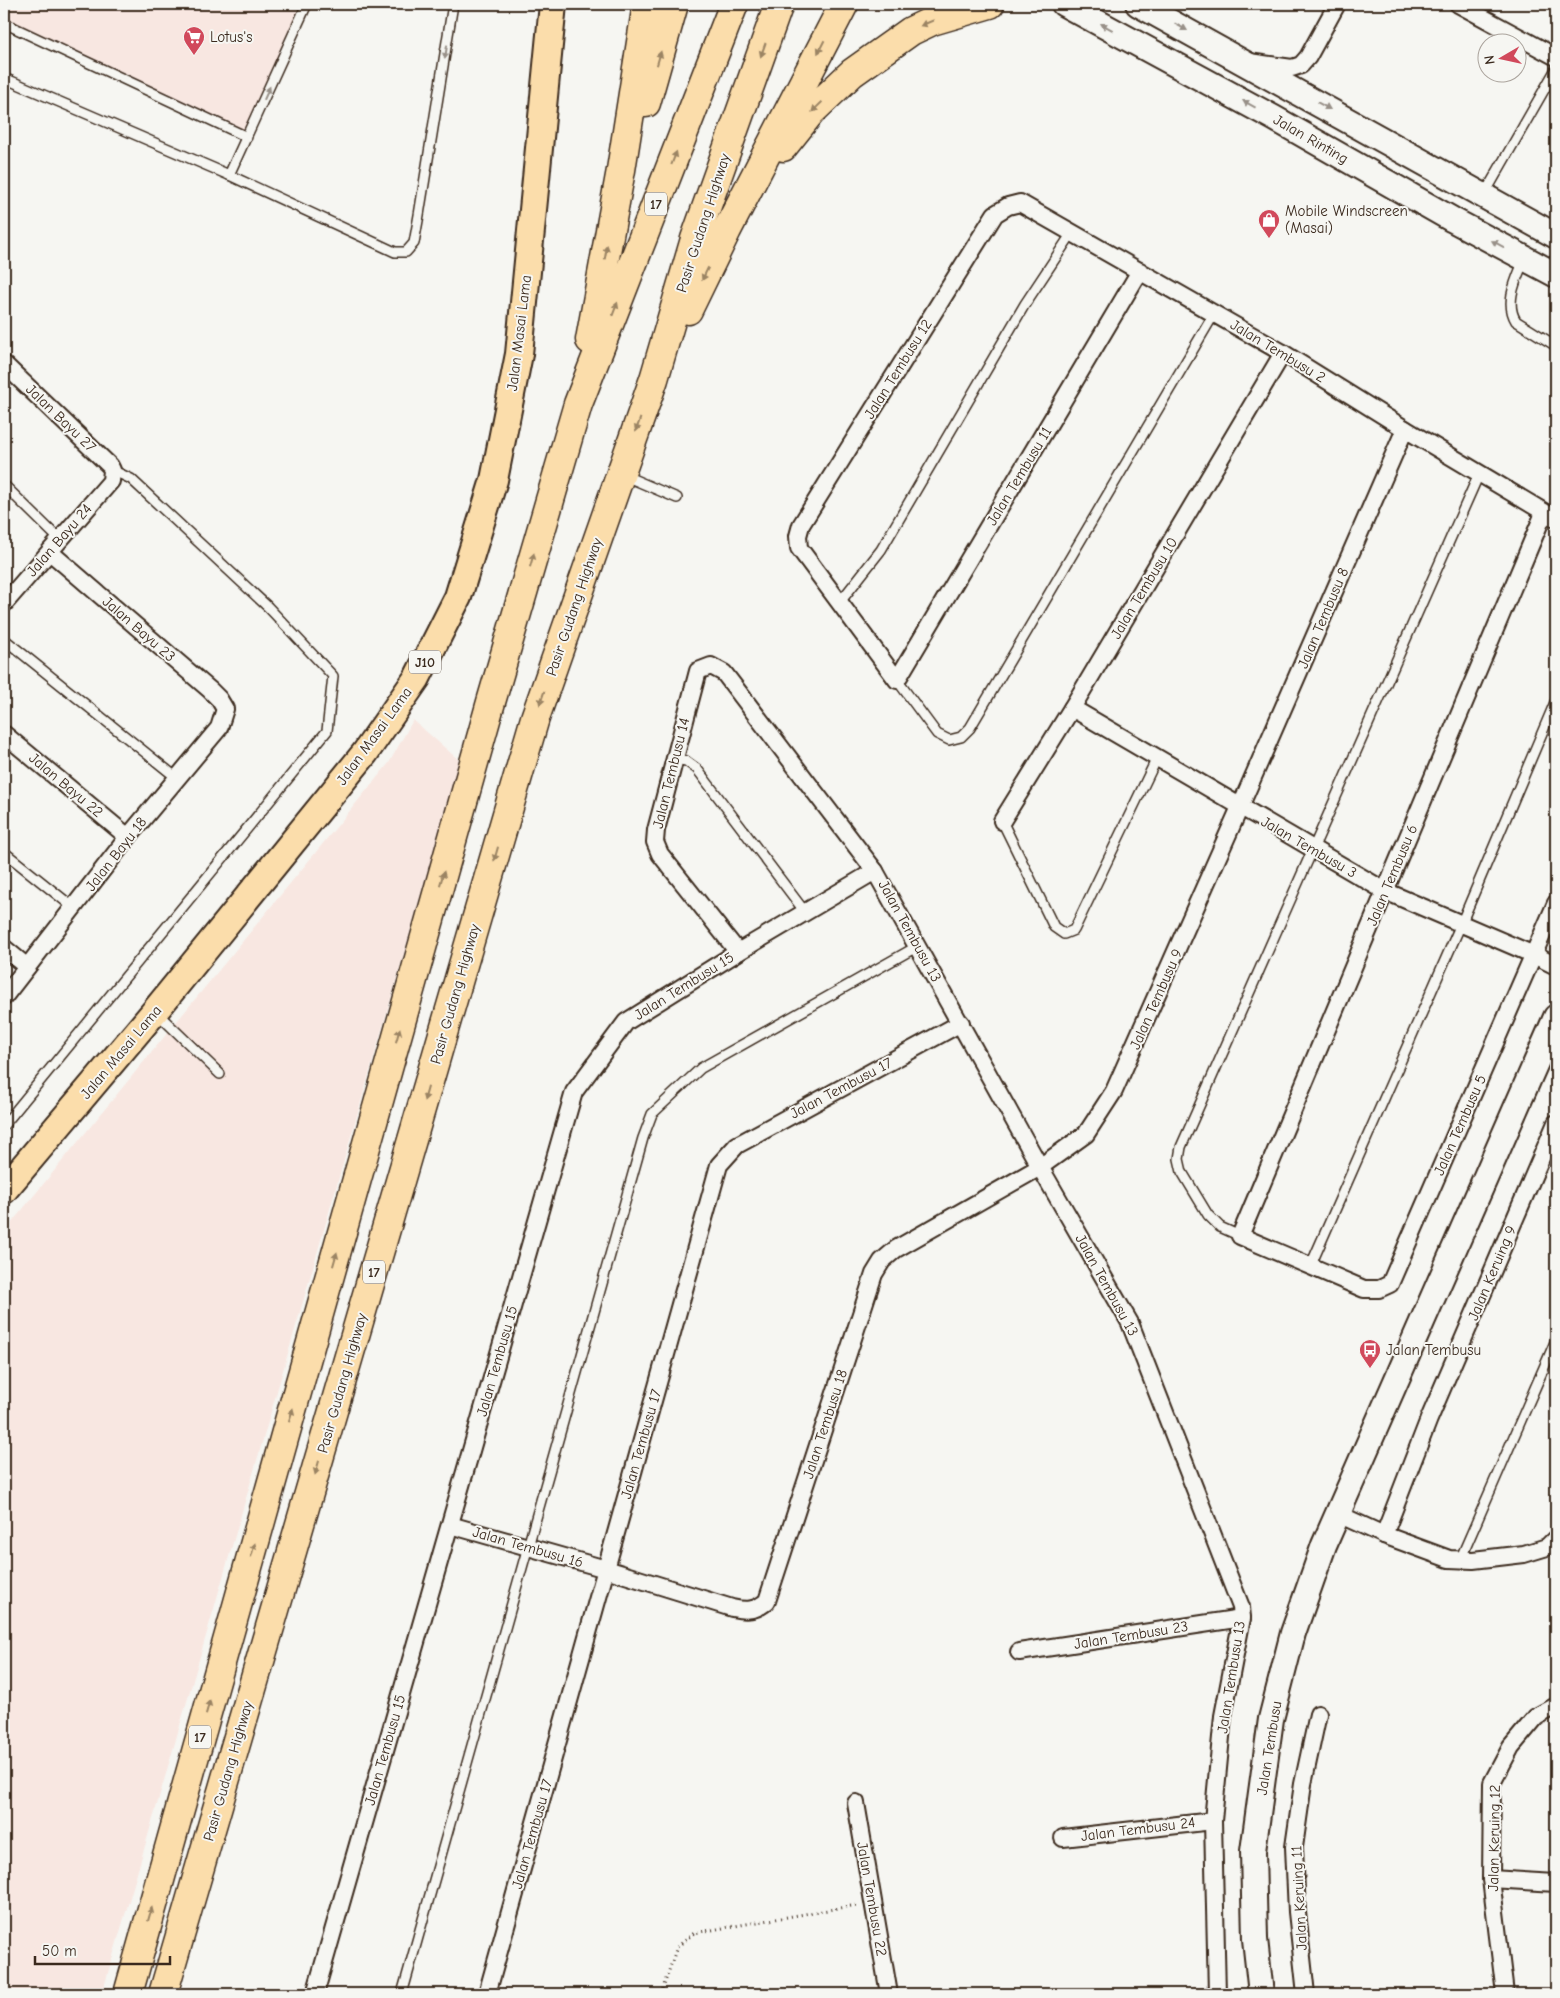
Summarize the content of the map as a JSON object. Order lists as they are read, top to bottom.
{
  "streets": {
    "highway": ["17", "Pasir Gudang Highway"],
    "main road": [
      "Jalan Rinting",
      "Jalan Masai Lama",
      "J10",
      "Jalan Tembusu"
    ],
    "street": [
      "Jalan Tembusu 2",
      "Jalan Tembusu 12",
      "Jalan Bayu 27",
      "Jalan Tembusu 11",
      "Jalan Bayu 24",
      "Jalan Tembusu 10",
      "Jalan Tembusu 8",
      "Jalan Bayu 23",
      "Jalan Tembusu 14",
      "Jalan Bayu 22",
      "Jalan Tembusu 3",
      "Jalan Bayu 18",
      "Jalan Tembusu 6",
      "Jalan Tembusu 13",
      "Jalan Tembusu 15",
      "Jalan Tembusu 9",
      "Jalan Tembusu 17",
      "Jalan Tembusu 5",
      "Jalan Keruing 9",
      "Jalan Tembusu 18",
      "Jalan Tembusu 16",
      "Jalan Tembusu 23",
      "Jalan Tembusu 24",
      "Jalan Keruing 12",
      "Jalan Keruing 11",
      "Jalan Tembusu 22"
    ]
  },
  "crossings": [
    ["Jalan Tembusu 2", "Jalan Tembusu 12"],
    ["Jalan Tembusu 2", "Jalan Tembusu 11"],
    ["Jalan Tembusu 2", "Jalan Tembusu 10"],
    ["Jalan Tembusu 2", "Jalan Tembusu 8"],
    ["Jalan Tembusu 2", "Jalan Tembusu 6"],
    ["Jalan Bayu 27", "Jalan Bayu 24"],
    ["Jalan Bayu 24", "Jalan Bayu 23"],
    ["Jalan Tembusu 10", "Jalan Tembusu 3"],
    ["Jalan Tembusu 8", "Jalan Tembusu 3"],
    ["Jalan Tembusu 8", "Jalan Tembusu 9"],
    ["Jalan Bayu 23", "Jalan Bayu 18"],
    ["Jalan Tembusu 14", "Jalan Tembusu 13"],
    ["Jalan Tembusu 14", "Jalan Tembusu 15"],
    ["Jalan Bayu 22", "Jalan Bayu 18"],
    ["Jalan Tembusu 3", "Jalan Tembusu 6"],
    ["Jalan Tembusu 3", "Jalan Tembusu 9"],
    ["Jalan Tembusu 3", "Jalan Tembusu 5"],
    ["Jalan Tembusu 13", "Jalan Tembusu 15"],
    ["Jalan Tembusu 13", "Jalan Tembusu 9"],
    ["Jalan Tembusu 13", "Jalan Tembusu 17"],
    ["Jalan Tembusu 13", "Jalan Tembusu 18"],
    ["Jalan Tembusu 13", "Jalan Tembusu 23"],
    ["Jalan Tembusu 13", "Jalan Tembusu 24"],
    ["Jalan Tembusu 15", "Jalan Tembusu 16"],
    ["Jalan Tembusu 9", "Jalan Tembusu 18"],
    ["Jalan Tembusu 17", "Jalan Tembusu 18"],
    ["Jalan Tembusu 17", "Jalan Tembusu 16"],
    ["Jalan Tembusu 18", "Jalan Tembusu 16"]
  ],
  "places": {
    "supermarket": ["Lotus's"],
    "shop": ["Mobile Windscreen (Masai)"],
    "bus stop": ["Jalan Tembusu"]
  },
  "scale_bar": "50 m",
  "north": "left"
}
